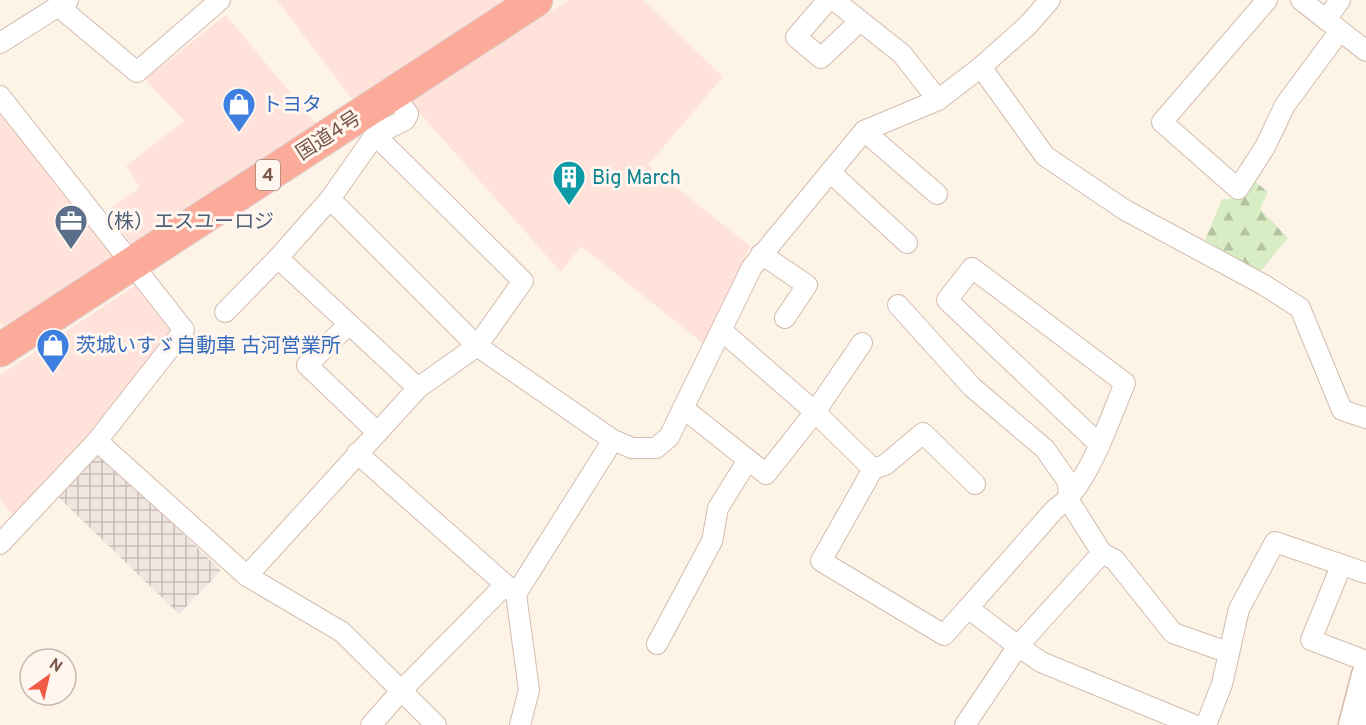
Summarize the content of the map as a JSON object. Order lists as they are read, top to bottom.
{
  "streets": {
    "highway": ["国道4号", "4"]
  },
  "places": {
    "shop": ["トヨタ", "茨城いすゞ自動車 古河営業所"],
    "building": ["Big March"],
    "office": ["（株）エスユーロジ"]
  },
  "north": "top right"
}
